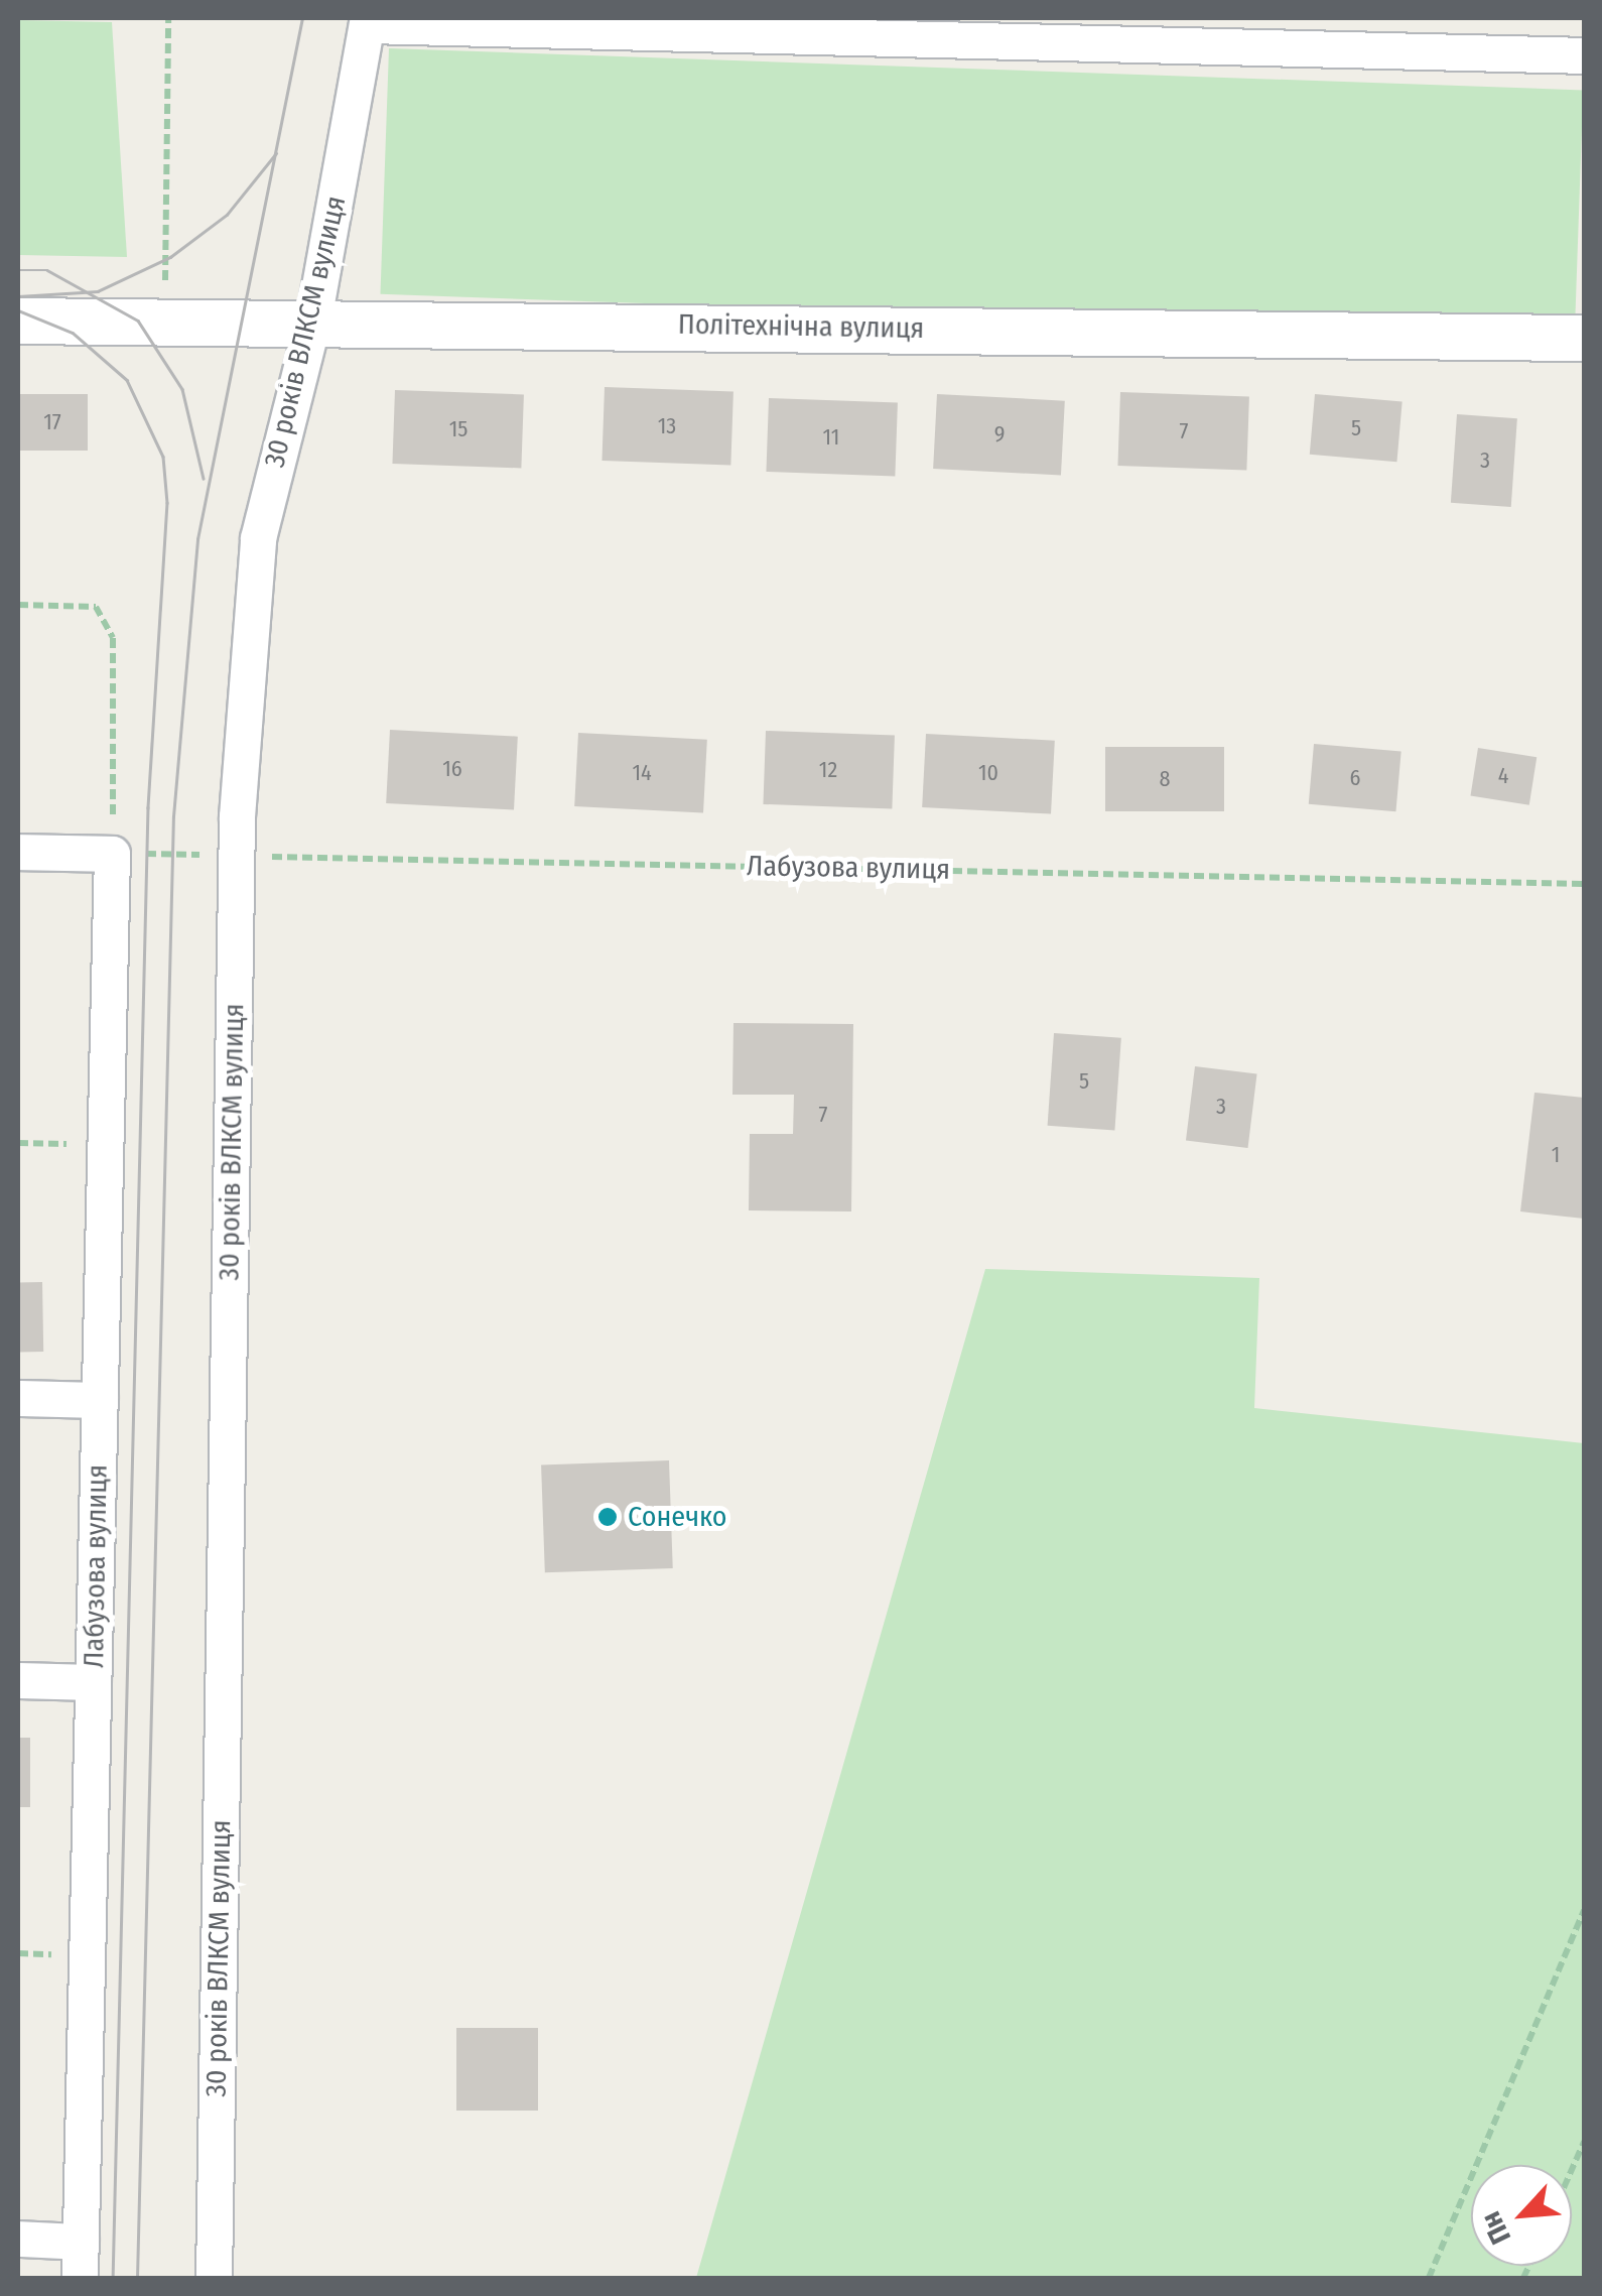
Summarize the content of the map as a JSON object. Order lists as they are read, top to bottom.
{
  "streets": {
    "street": ["Політехнічна вулиця", "30 років ВЛКСМ вулиця", "Лабузова вулиця"]
  },
  "crossings": [
    ["Політехнічна вулиця", "30 років ВЛКСМ вулиця"],
    ["30 років ВЛКСМ вулиця", "Лабузова вулиця"]
  ],
  "places": ["Сонечко"],
  "house_numbers": [
    "17",
    "13",
    "5",
    "15",
    "7",
    "9",
    "11",
    "3",
    "16",
    "12",
    "14",
    "10",
    "4",
    "6",
    "8",
    "5",
    "3",
    "7",
    "1"
  ],
  "north": "bottom left"
}
